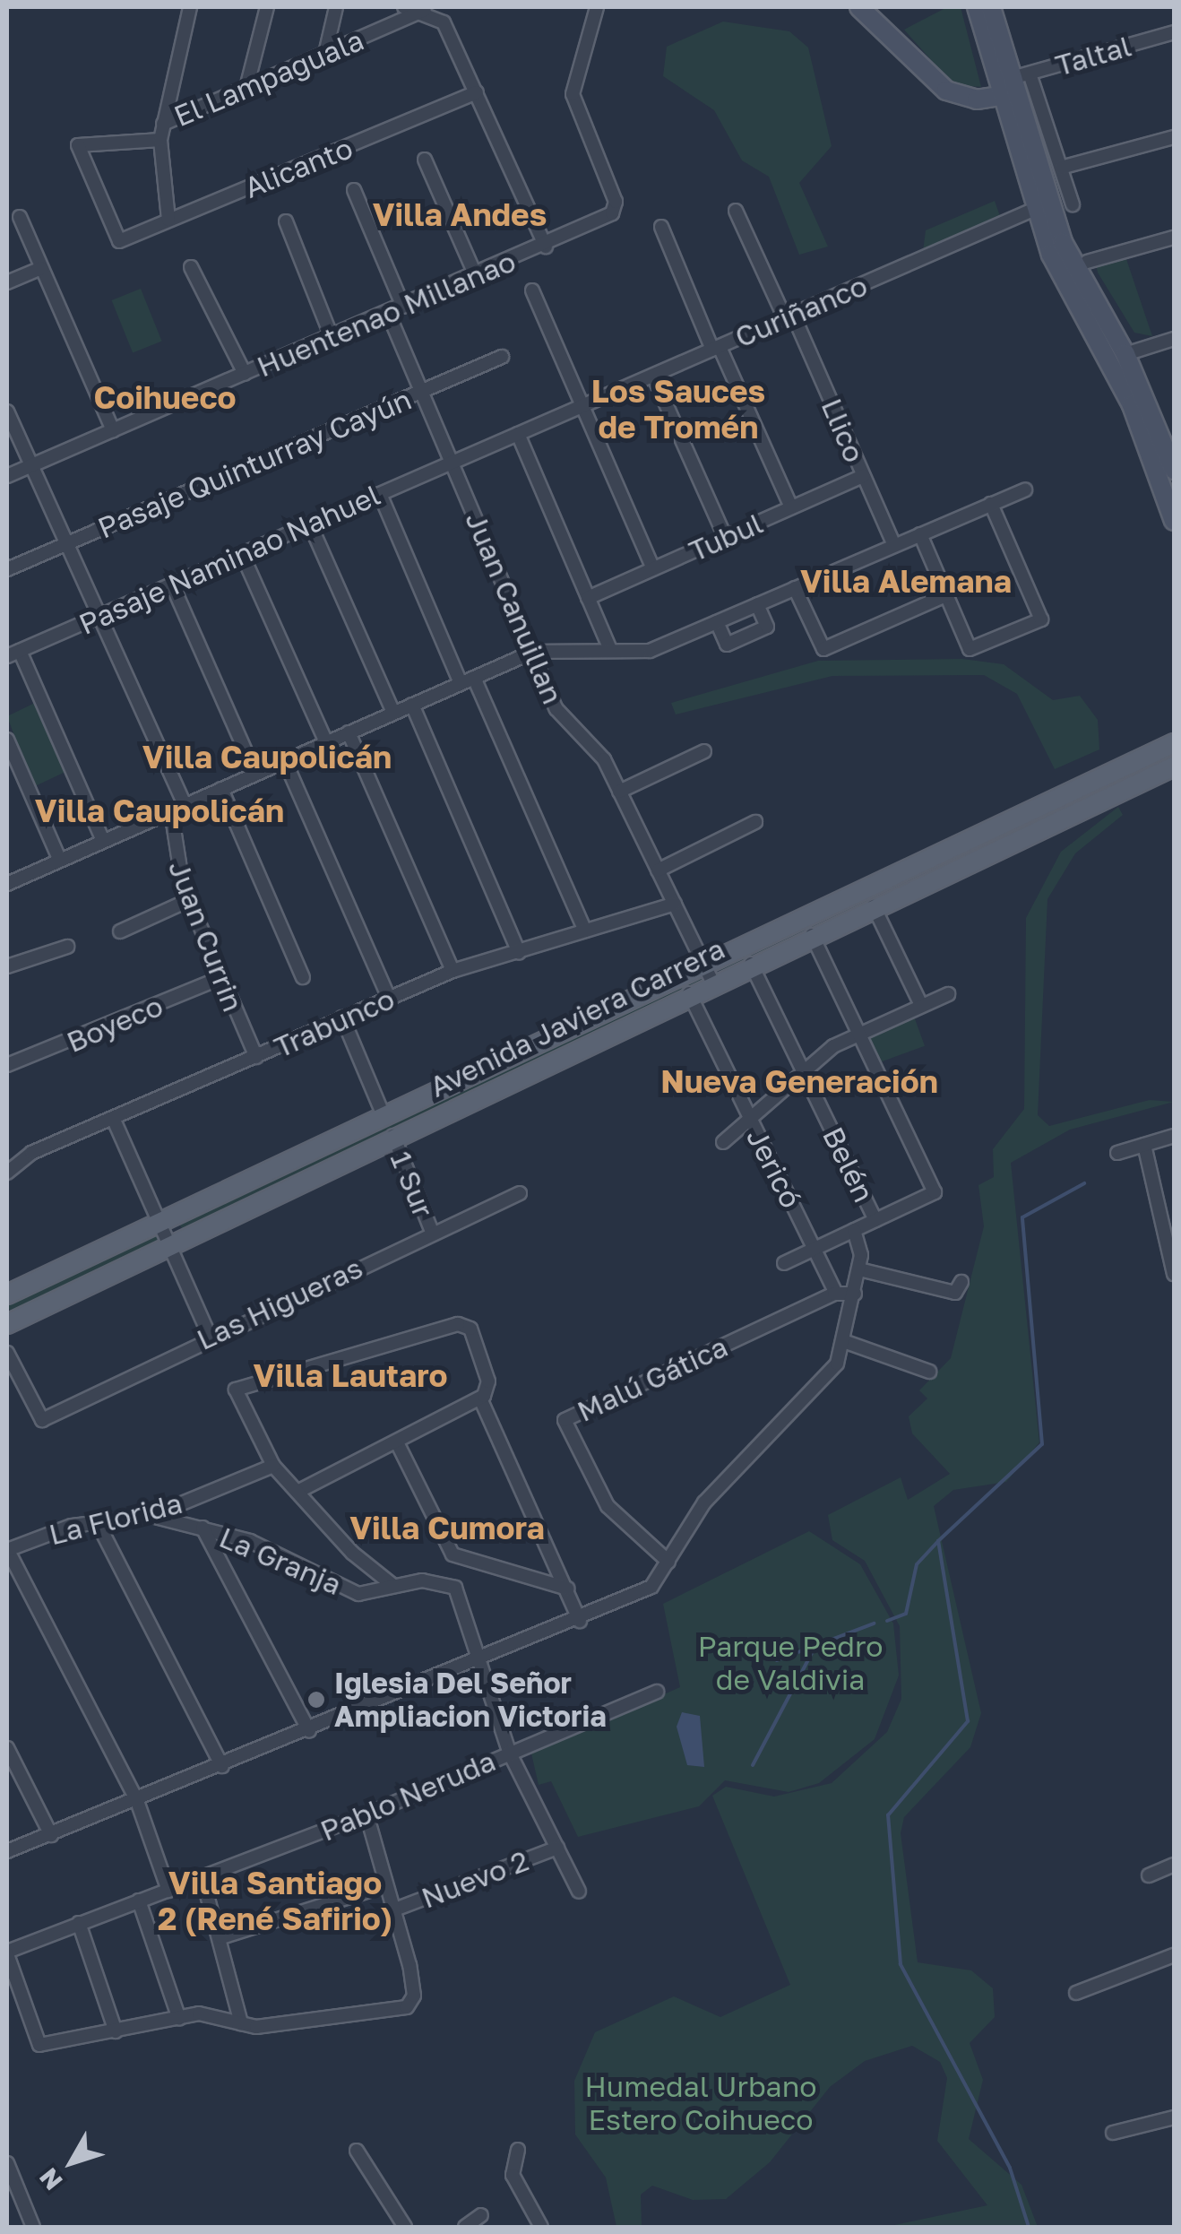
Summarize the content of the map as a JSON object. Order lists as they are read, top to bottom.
{
  "streets": {
    "main road": ["Avenida Javiera Carrera"],
    "street": [
      "Taltal",
      "El Lampaguala",
      "Alicanto",
      "Curiñanco",
      "Huentenao Millanao",
      "Llico",
      "Pasaje Quinturray Cayún",
      "Tubul",
      "Pasaje Naminao Nahuel",
      "Juan Canuillan",
      "Juan Currin",
      "Trabunco",
      "Boyeco",
      "Belén",
      "Jericó",
      "1 Sur",
      "Las Higueras",
      "Malú Gática",
      "La Florida",
      "La Granja",
      "Pablo Neruda",
      "Nuevo 2"
    ]
  },
  "crossings": [
    ["Curiñanco", "Llico"],
    ["Curiñanco", "Pasaje Naminao Nahuel"],
    ["Curiñanco", "Juan Canuillan"],
    ["Huentenao Millanao", "Juan Canuillan"],
    ["Llico", "Tubul"],
    ["Pasaje Quinturray Cayún", "Juan Canuillan"],
    ["Pasaje Naminao Nahuel", "Juan Canuillan"],
    ["Juan Canuillan", "Avenida Javiera Carrera"],
    ["Juan Canuillan", "Trabunco"],
    ["Juan Currin", "Trabunco"],
    ["Juan Currin", "Boyeco"],
    ["Avenida Javiera Carrera", "Belén"],
    ["Avenida Javiera Carrera", "Jericó"],
    ["Avenida Javiera Carrera", "1 Sur"],
    ["Jericó", "Malú Gática"],
    ["1 Sur", "Las Higueras"],
    ["La Florida", "La Granja"],
    ["La Granja", "Pablo Neruda"],
    ["La Granja", "Nuevo 2"]
  ],
  "districts": [
    "Villa Andes",
    "Los Sauces de Tromén",
    "Coihueco",
    "Villa Alemana",
    "Villa Caupolicán",
    "Villa Caupolicán",
    "Nueva Generación",
    "Villa Lautaro",
    "Villa Cumora",
    "Villa Santiago 2 (René Safirio)"
  ],
  "parks": ["Parque Pedro de Valdivia", "Humedal Urbano Estero Coihueco"],
  "places": ["Iglesia Del Señor Ampliacion Victoria"],
  "north": "bottom left"
}
